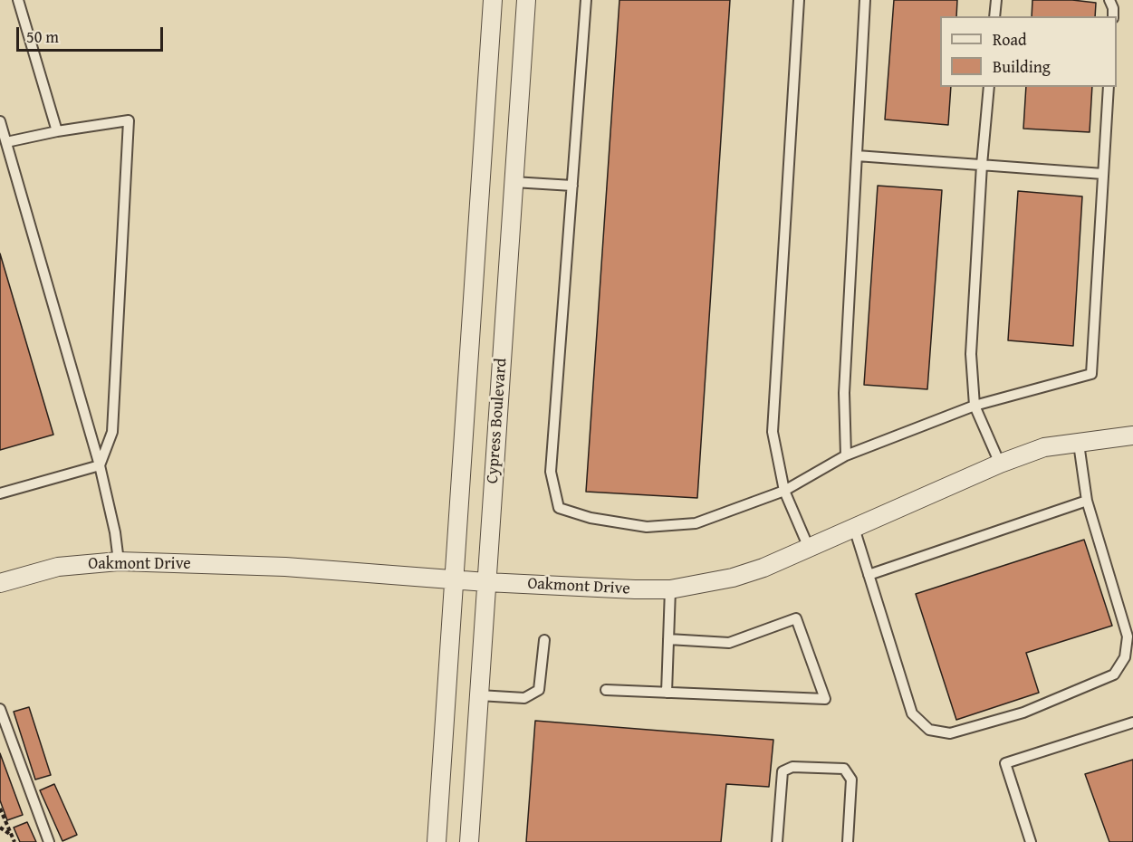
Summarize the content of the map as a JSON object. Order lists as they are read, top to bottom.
{
  "streets": {
    "street": ["Cypress Boulevard", "Oakmont Drive"]
  },
  "crossings": [
    ["Cypress Boulevard", "Oakmont Drive"]
  ],
  "legend": ["Road", "Building"],
  "scale_bar": "50 m"
}
